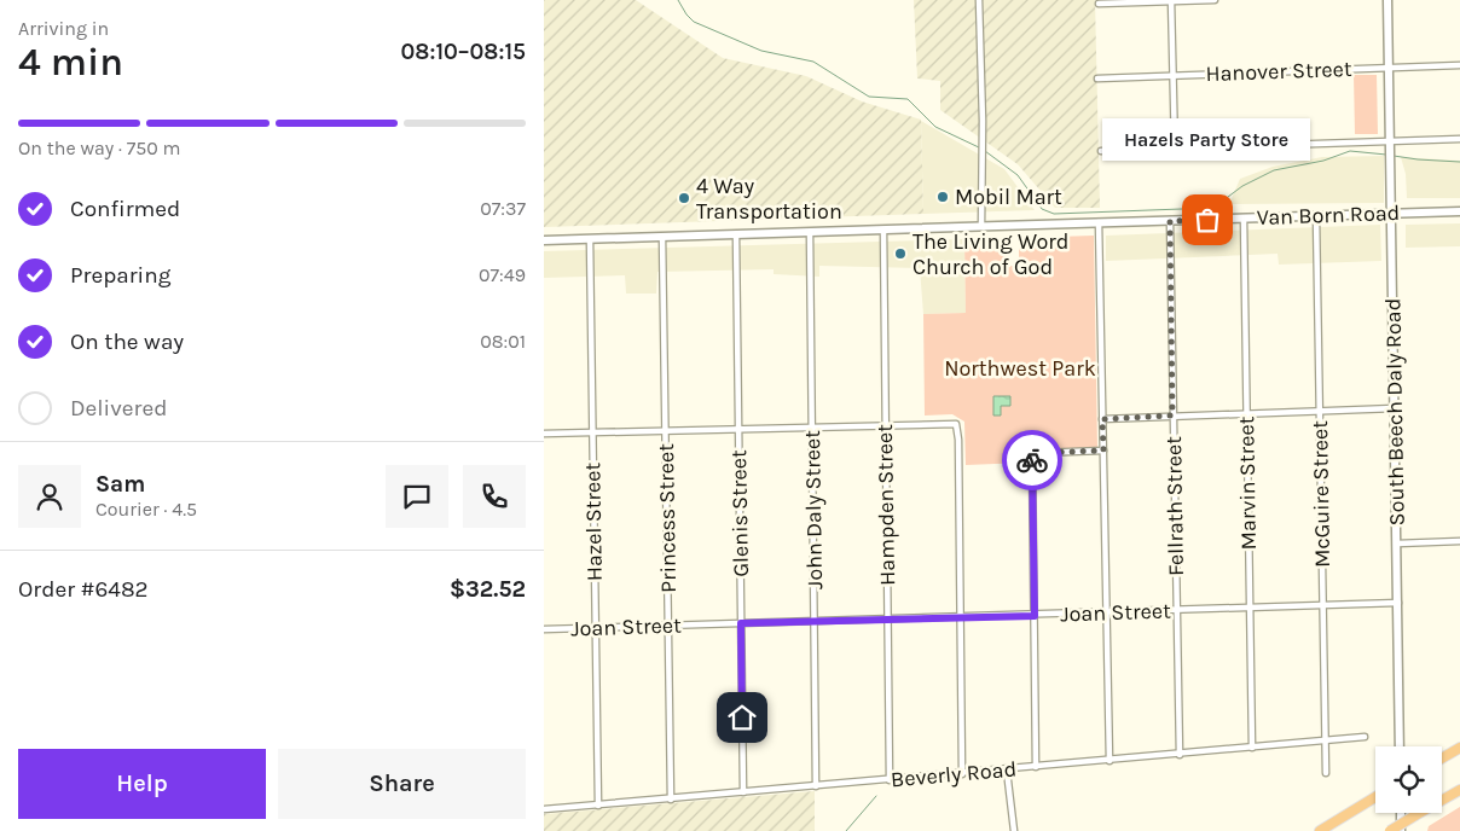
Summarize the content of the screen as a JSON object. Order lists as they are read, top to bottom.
{
  "streets": {
    "main road": ["Van Born Road", "South Beech Daly Road"],
    "street": [
      "Hanover Street",
      "Marvin Street",
      "McGuire Street",
      "Hampden Street",
      "Fellrath Street",
      "John Daly Street",
      "Glenis Street",
      "Princess Street",
      "Hazel Street",
      "Joan Street",
      "Beverly Road"
    ]
  },
  "crossings": [
    ["Hanover Street", "South Beech Daly Road"],
    ["Van Born Road", "South Beech Daly Road"],
    ["Van Born Road", "Marvin Street"],
    ["Van Born Road", "McGuire Street"],
    ["Van Born Road", "Hampden Street"],
    ["Van Born Road", "Fellrath Street"],
    ["Van Born Road", "John Daly Street"],
    ["Van Born Road", "Glenis Street"],
    ["Van Born Road", "Princess Street"],
    ["Van Born Road", "Hazel Street"],
    ["South Beech Daly Road", "Joan Street"],
    ["Marvin Street", "Joan Street"],
    ["Marvin Street", "Beverly Road"],
    ["McGuire Street", "Joan Street"],
    ["McGuire Street", "Beverly Road"],
    ["Hampden Street", "Joan Street"],
    ["Hampden Street", "Beverly Road"],
    ["Fellrath Street", "Joan Street"],
    ["Fellrath Street", "Beverly Road"],
    ["John Daly Street", "Joan Street"],
    ["John Daly Street", "Beverly Road"],
    ["Glenis Street", "Joan Street"],
    ["Glenis Street", "Beverly Road"],
    ["Princess Street", "Joan Street"],
    ["Princess Street", "Beverly Road"],
    ["Hazel Street", "Joan Street"],
    ["Hazel Street", "Beverly Road"]
  ],
  "parks": ["Northwest Park"],
  "places": [
    "Mobil Mart",
    "4 Way Transportation",
    "Hazels Party Store",
    "The Living Word Church of God"
  ],
  "page": {
    "heading": ["4 min", "Arriving in", "08:10–08:15"],
    "panel": [
      "Sam",
      "Courier · 4.5",
      "Order #6482",
      "$32.52"
    ],
    "bar": "On the way · 750 m",
    "bubble": "Hazels Party Store",
    "list": [
      ["Confirmed", "07:37"],
      ["Preparing", "07:49"],
      ["On the way", "08:01"],
      "Delivered"
    ],
    "buttons": ["Help", "Share"]
  }
}
